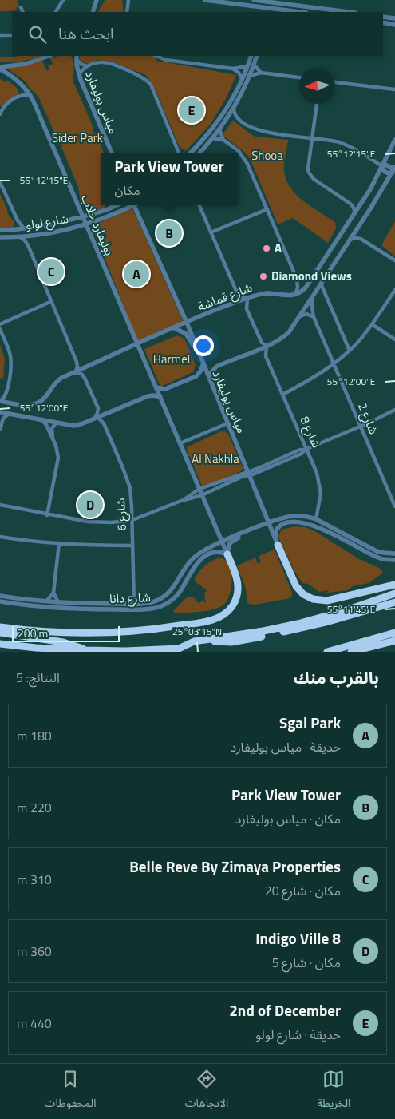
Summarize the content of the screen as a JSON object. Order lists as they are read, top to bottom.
{
  "streets": {
    "street": [
      "مياس بوليفارد",
      "شارع لولو",
      "بوليفارد حلاب",
      "شارع قماشة",
      "شارع 2",
      "شارع 8",
      "شارع 6",
      "شارع دانا"
    ]
  },
  "crossings": [
    ["مياس بوليفارد", "بوليفارد حلاب"],
    ["مياس بوليفارد", "شارع قماشة"],
    ["مياس بوليفارد", "شارع دانا"],
    ["شارع لولو", "بوليفارد حلاب"],
    ["بوليفارد حلاب", "شارع قماشة"],
    ["بوليفارد حلاب", "شارع دانا"],
    ["شارع 8", "شارع دانا"],
    ["شارع 6", "شارع دانا"]
  ],
  "parks": [
    "Sider Park",
    "Shooa",
    "Harmel",
    "Al Nakhla"
  ],
  "places": ["A", "Diamond Views"],
  "scale_bar": "200 m",
  "north": "left",
  "page": {
    "search": "ابحث هنا",
    "pins": [
      "E",
      "B",
      "C",
      "A",
      "D"
    ],
    "popup": ["Park View Tower", "مكان"],
    "scale": "200 m",
    "heading": ["بالقرب منك", "النتائج: 5"],
    "list": [
      {
        "mark": "A",
        "name": "Sgal Park",
        "note": "حديقة · مياس بوليفارد",
        "value": "180 m"
      },
      {
        "mark": "B",
        "name": "Park View Tower",
        "note": "مكان · مياس بوليفارد",
        "value": "220 m"
      },
      {
        "mark": "C",
        "name": "Belle Reve By Zimaya Properties",
        "note": "مكان · شارع 20",
        "value": "310 m"
      },
      {
        "mark": "D",
        "name": "Indigo Ville 8",
        "note": "مكان · شارع 5",
        "value": "360 m"
      },
      {
        "mark": "E",
        "name": "2nd of December",
        "note": "حديقة · شارع لولو",
        "value": "440 m"
      }
    ],
    "nav": ["الخريطة", "الاتجاهات", "المحفوظات"]
  },
  "coordinates": [
    "55°12'15\"E",
    "55°12'00\"E",
    "55°11'45\"E",
    "25°03'15\"N"
  ]
}
